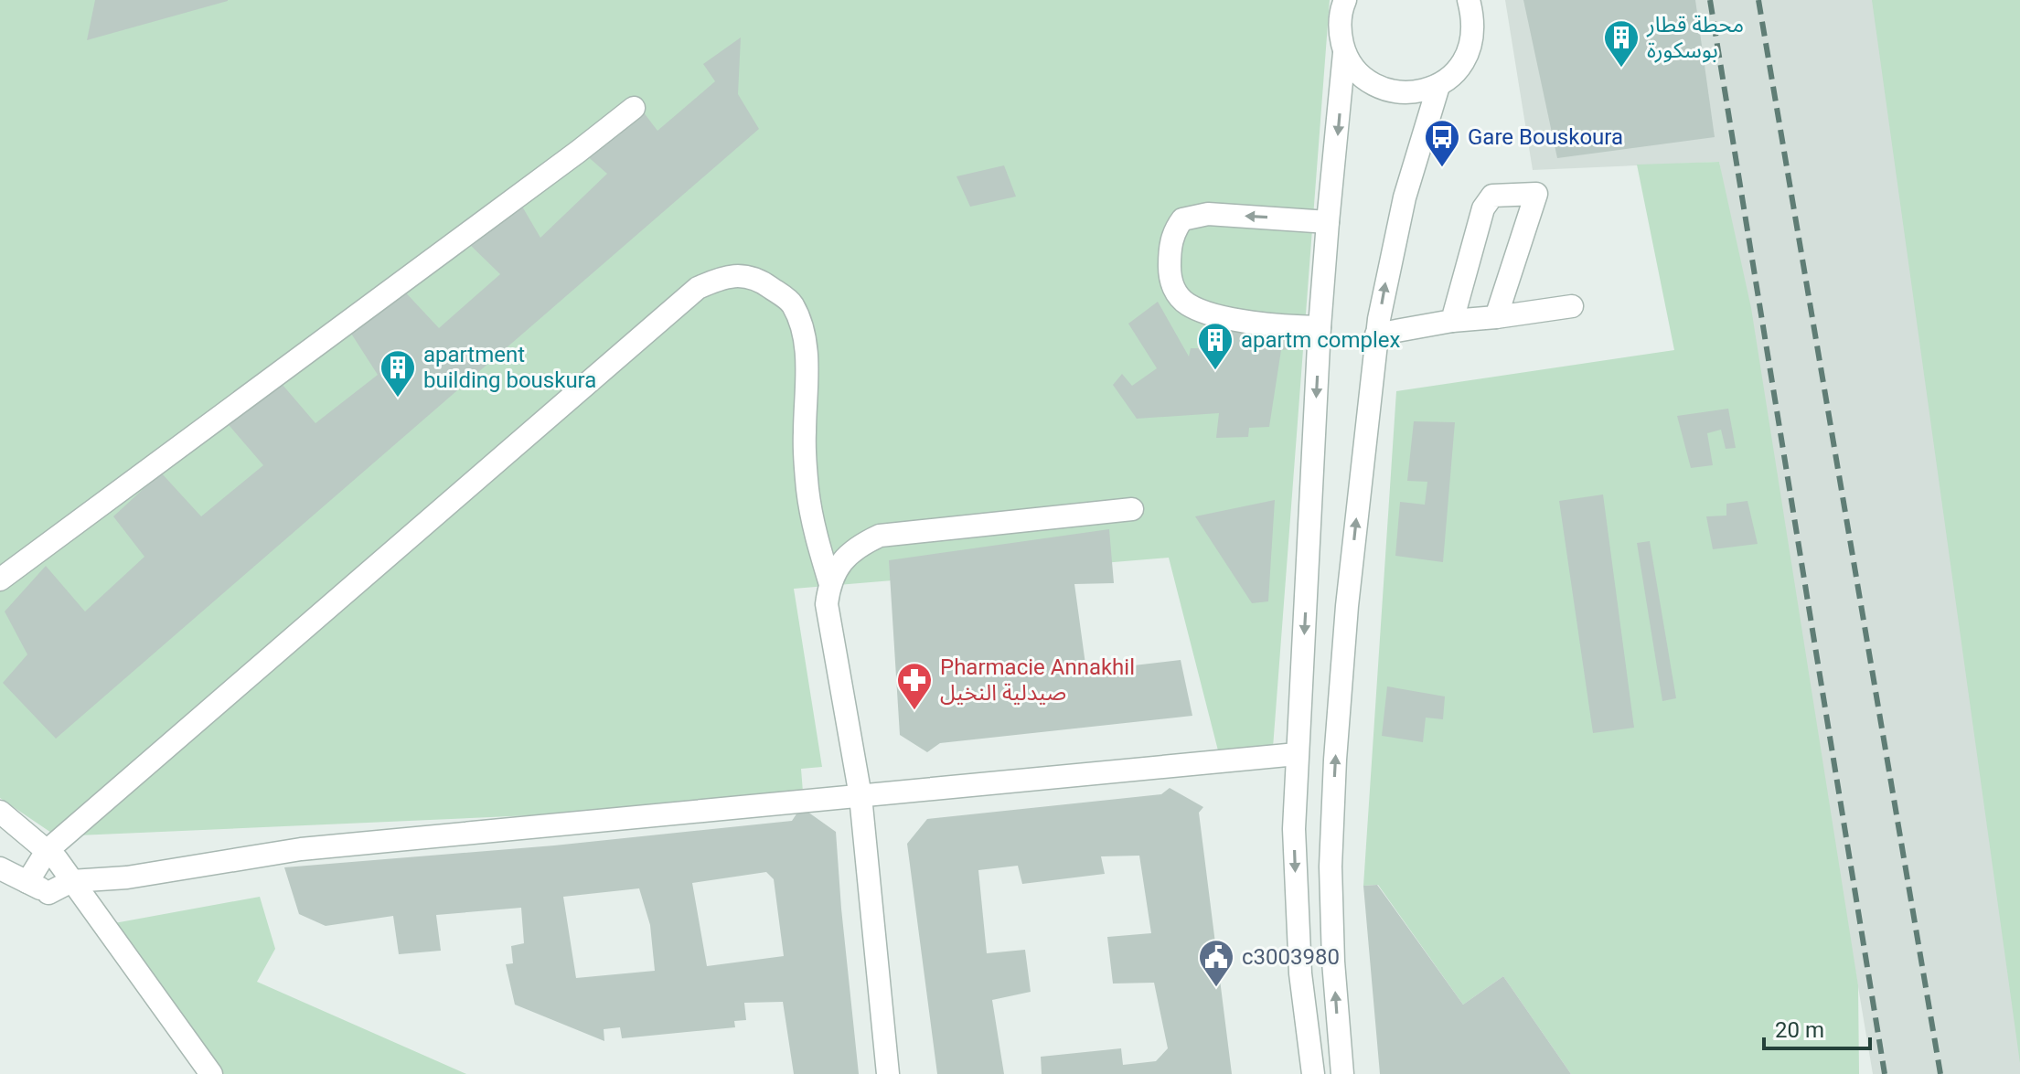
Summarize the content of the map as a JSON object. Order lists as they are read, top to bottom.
{
  "places": {
    "building": ["محطة قطار بوسكورة", "apartm complex", "apartment building bouskura"],
    "bus stop": ["Gare Bouskoura"],
    "pharmacy": ["Pharmacie Annakhil صيدلية النخيل"],
    "public building": ["c3003980"]
  },
  "scale_bar": "20 m"
}
